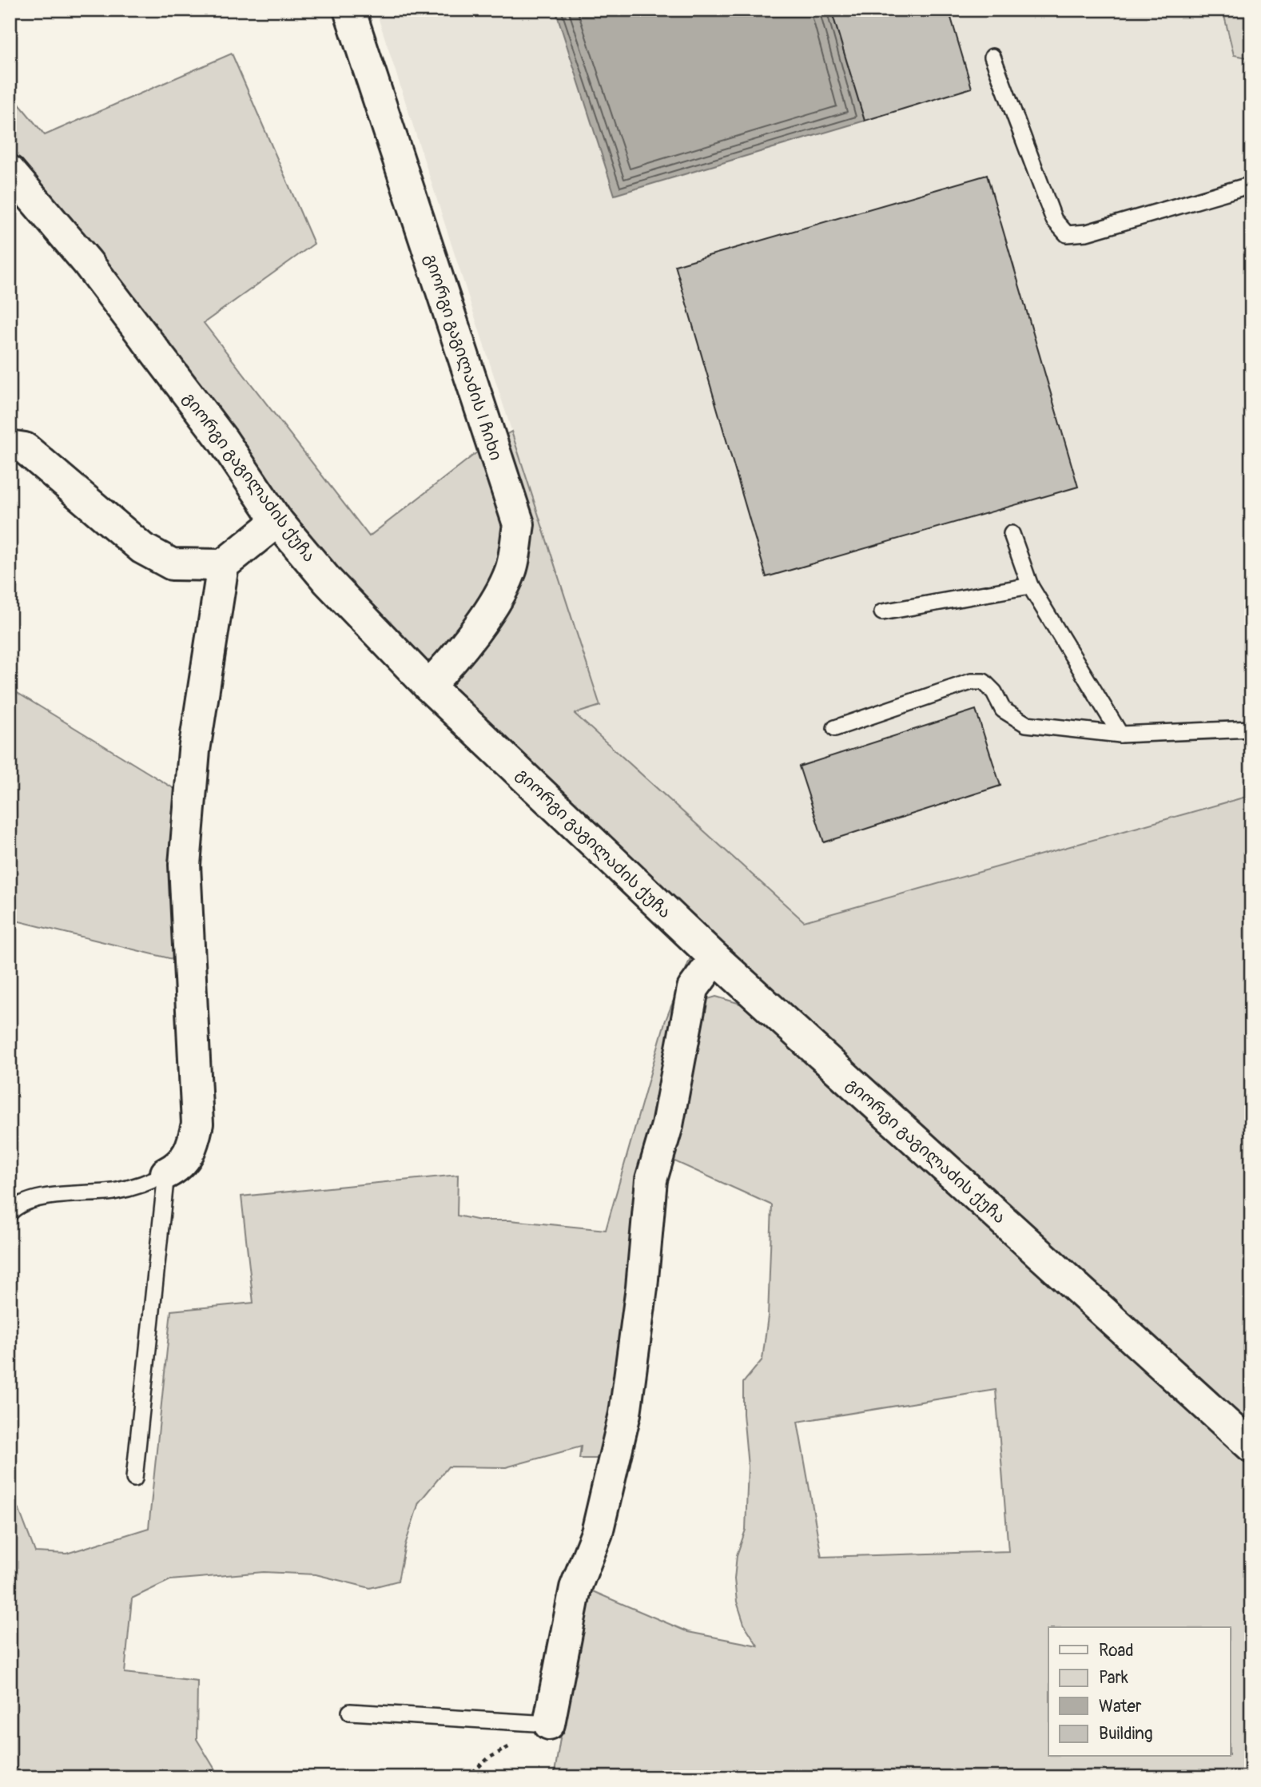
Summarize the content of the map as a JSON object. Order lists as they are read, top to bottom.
{
  "streets": {
    "street": ["გიორგი გაგილაძის I ჩიხი", "გიორგი გაგილაძის ქუჩა"]
  },
  "crossings": [
    ["გიორგი გაგილაძის I ჩიხი", "გიორგი გაგილაძის ქუჩა"]
  ],
  "legend": [
    "Road",
    "Park",
    "Water",
    "Building"
  ]
}
